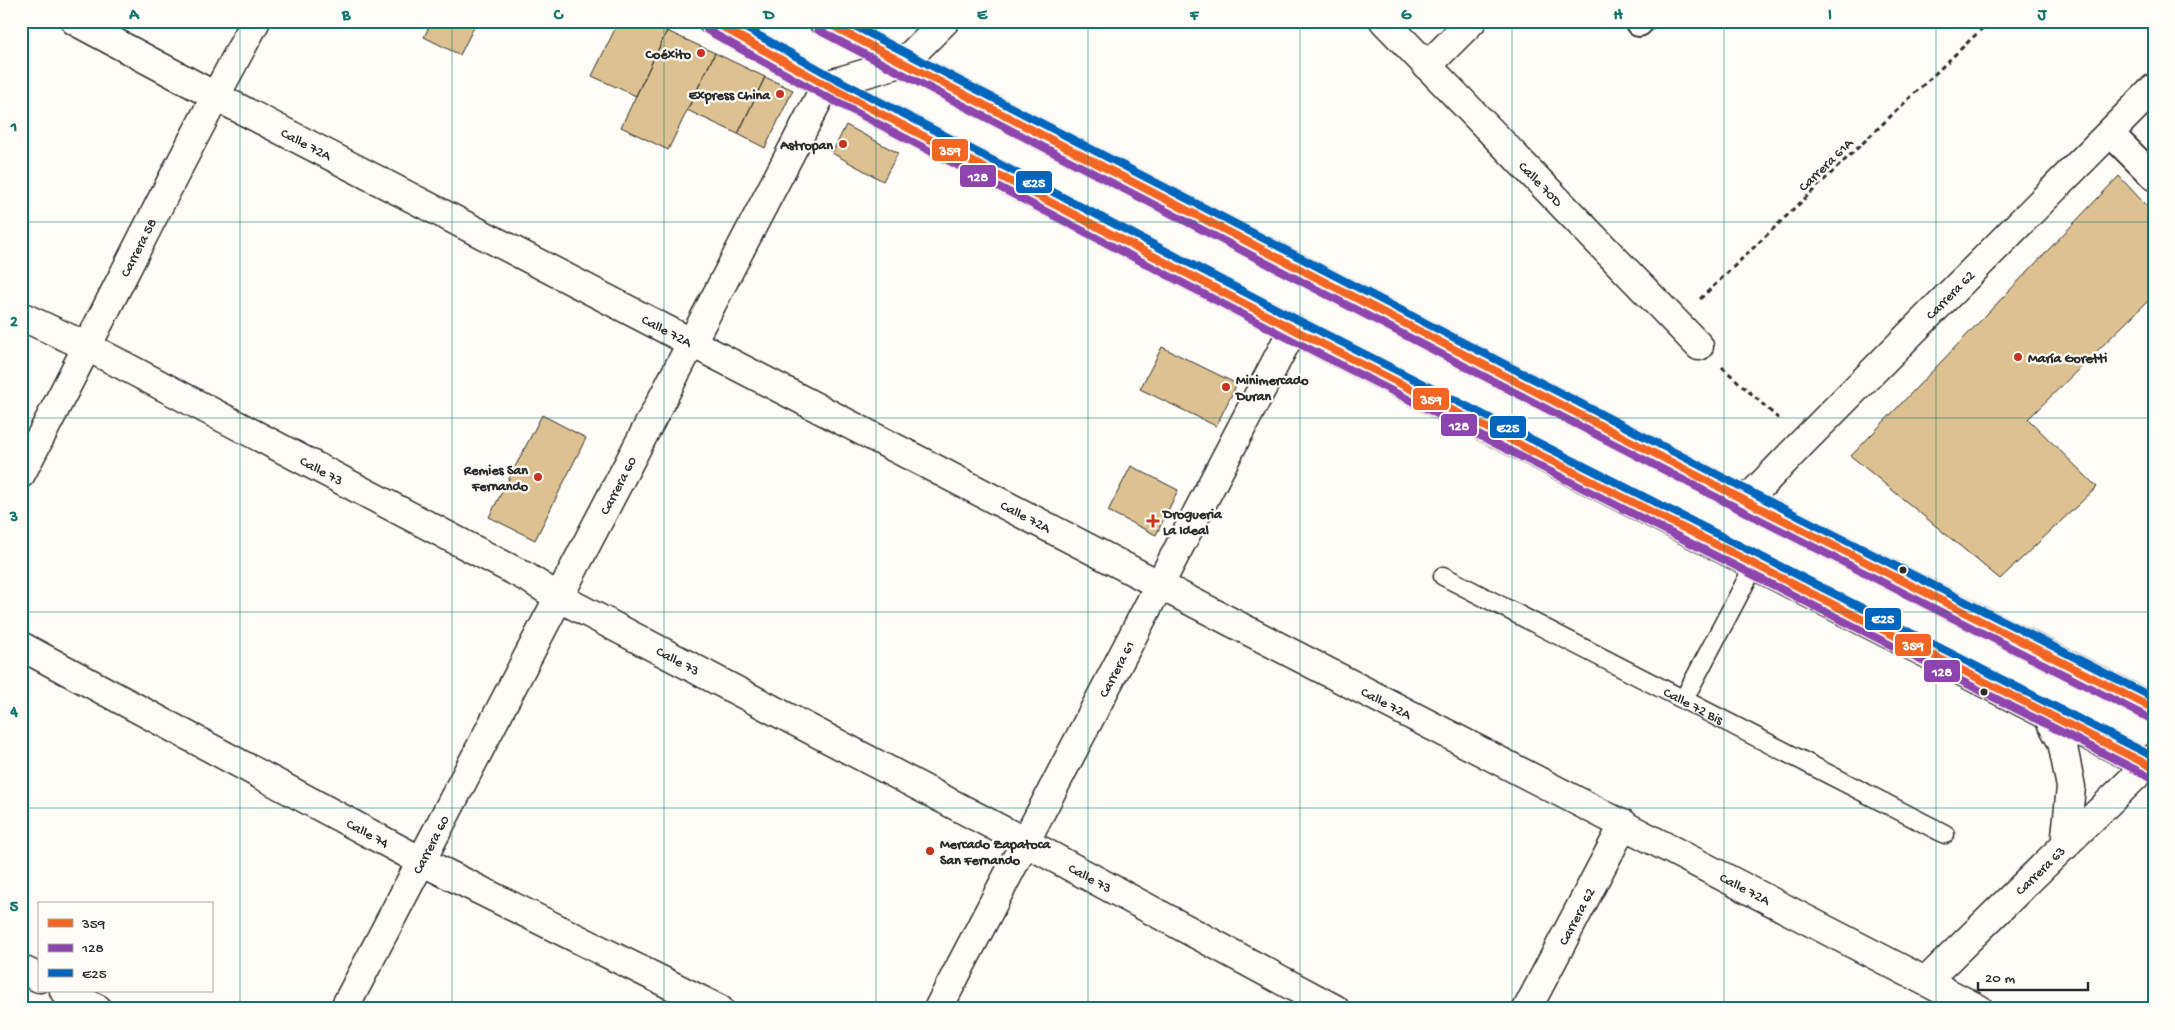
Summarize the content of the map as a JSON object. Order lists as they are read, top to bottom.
{
  "streets": {
    "street": [
      "Calle 72A",
      "Calle 70D",
      "Carrera 58",
      "Carrera 62",
      "Calle 73",
      "Carrera 60",
      "Carrera 61",
      "Calle 74",
      "Carrera 63"
    ],
    "lane": ["Calle 72 Bis"],
    "path": ["Carrera 61A"]
  },
  "crossings": [
    ["Calle 72A", "Carrera 58"],
    ["Calle 72A", "Carrera 62"],
    ["Calle 72A", "Carrera 60"],
    ["Calle 72A", "Carrera 61"],
    ["Calle 72A", "Carrera 63"],
    ["Carrera 61A", "Calle 70D"],
    ["Carrera 58", "Calle 73"],
    ["Calle 73", "Carrera 60"],
    ["Calle 73", "Carrera 61"],
    ["Carrera 60", "Calle 74"]
  ],
  "places": {
    "other": [
      "Coéxito",
      "Express China",
      "Astropan",
      "María Goretti",
      "Minimercado Duran",
      "Remies San Fernando",
      "Mercado Zapatoca San Fernando"
    ],
    "health": ["Drogueria La Ideal"]
  },
  "lines": ["transit line 359", "transit line E25", "transit line 128"],
  "legend": ["359", "128", "E25"],
  "scale_bar": "20 m",
  "grid": {
    "columns": [
      "A",
      "B",
      "C",
      "D",
      "E",
      "F",
      "G",
      "H",
      "I",
      "J"
    ],
    "rows": [
      "1",
      "2",
      "3",
      "4",
      "5"
    ]
  }
}
